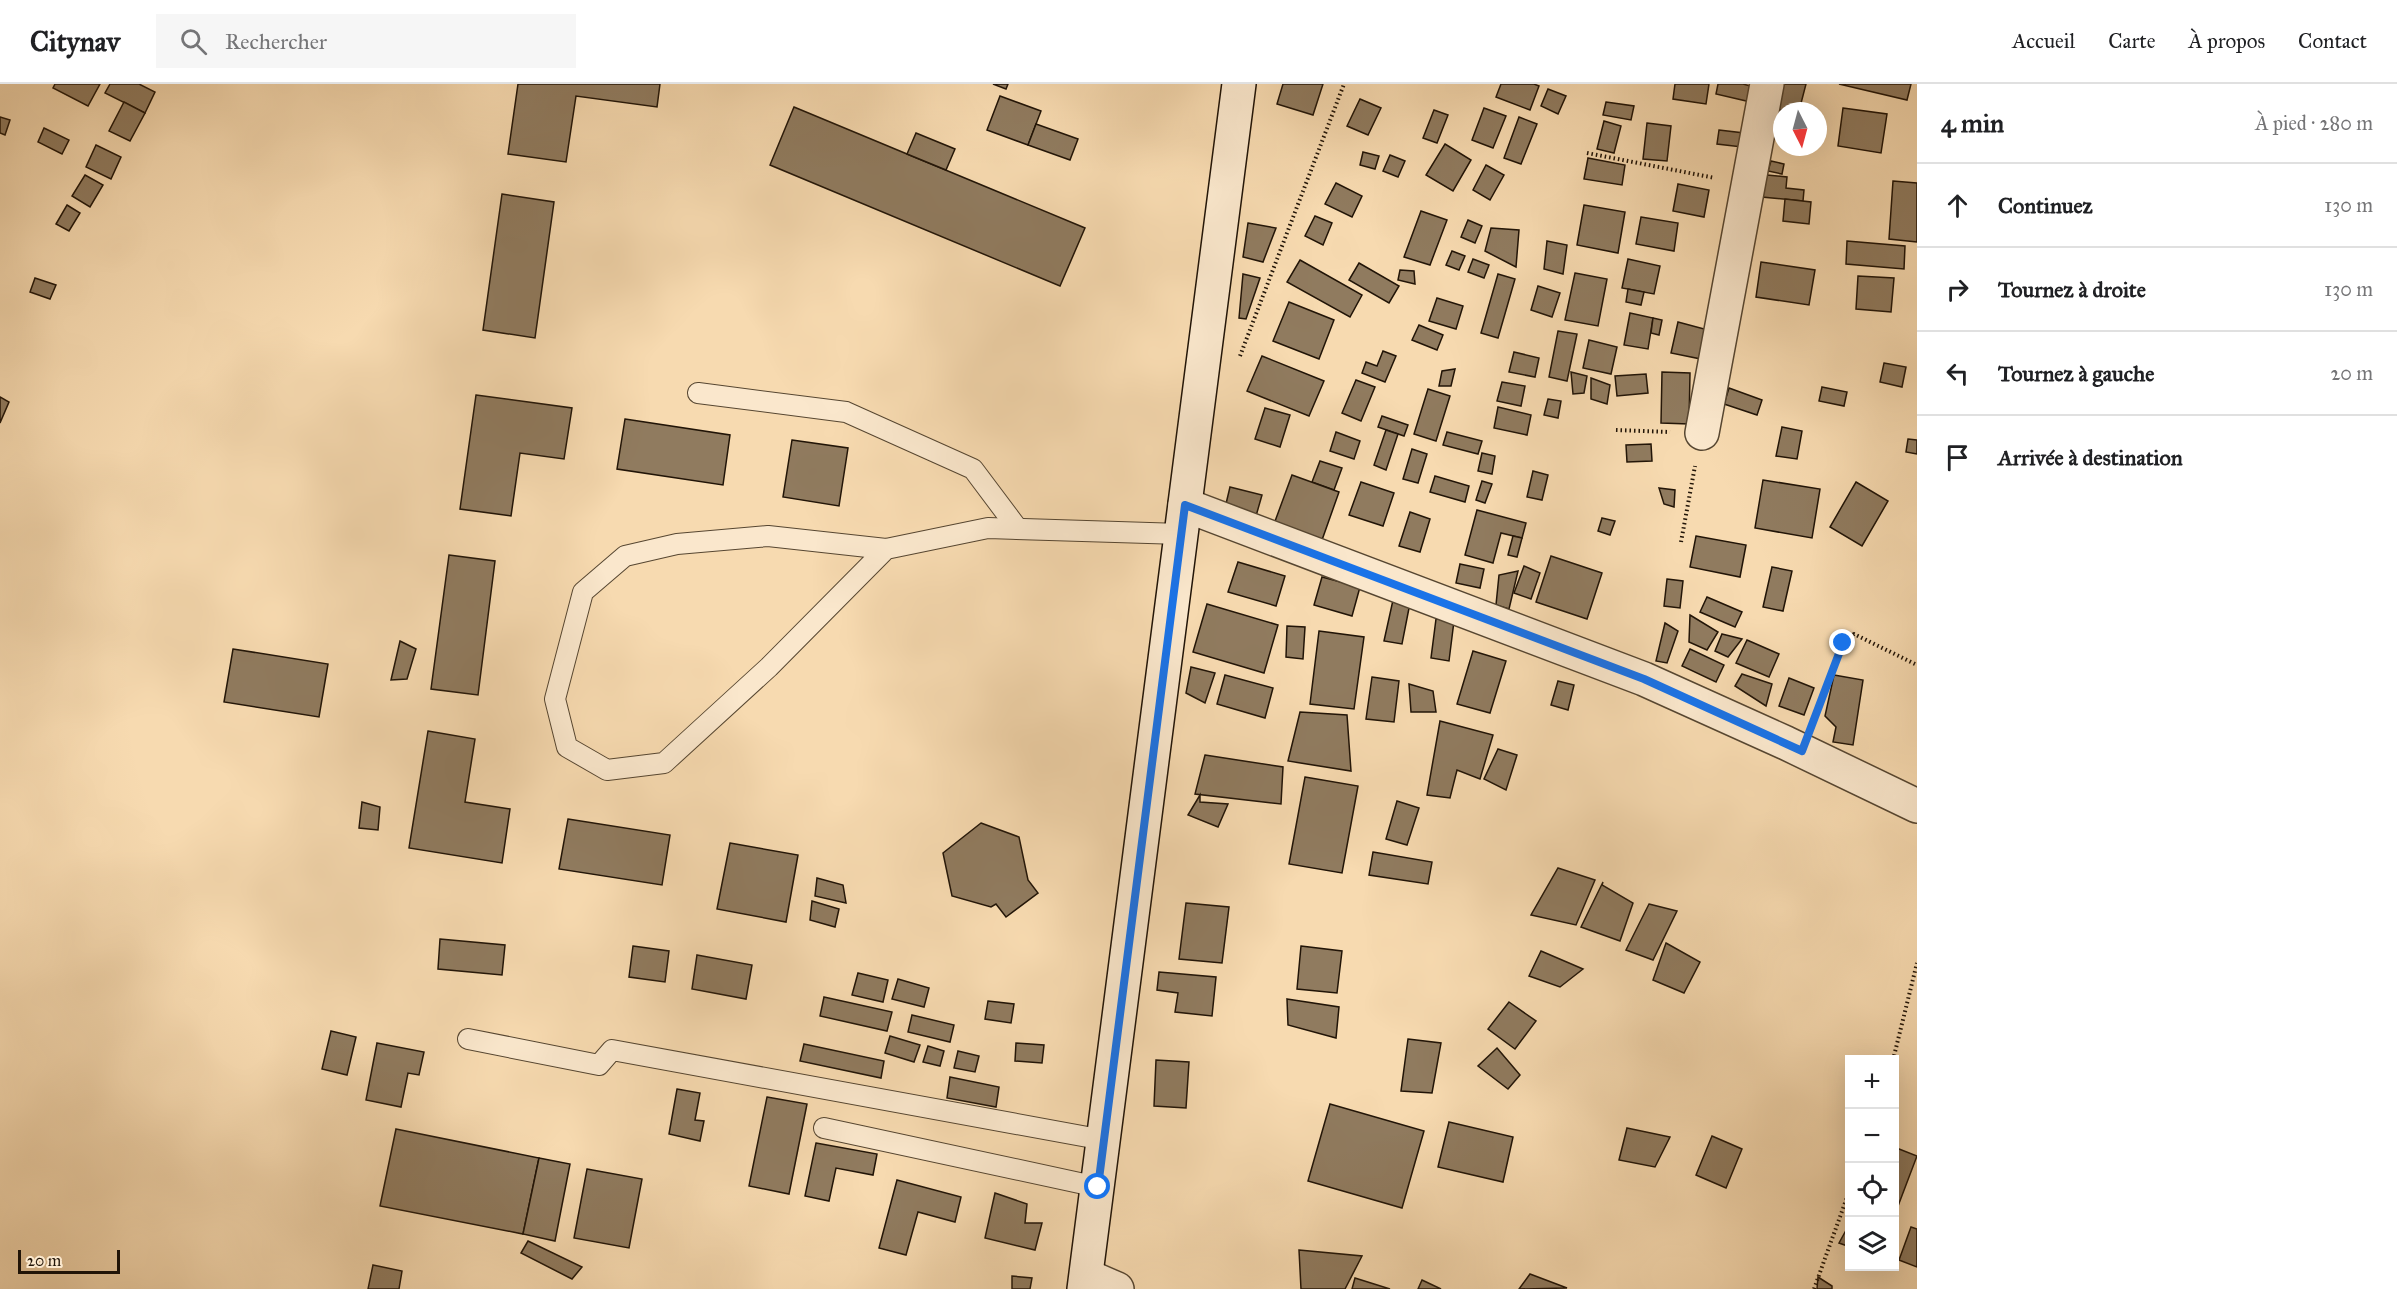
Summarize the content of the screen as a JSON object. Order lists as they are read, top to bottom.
{
  "scale_bar": "20 m",
  "north": "bottom",
  "page": {
    "header": "Citynav",
    "search": "Rechercher",
    "nav": [
      "Accueil",
      "Carte",
      "À propos",
      "Contact"
    ],
    "heading": ["4 min", "À pied · 280 m"],
    "list": [
      ["Continuez", "130 m"],
      ["Tournez à droite", "130 m"],
      ["Tournez à gauche", "20 m"],
      "Arrivée à destination"
    ],
    "map_buttons": ["+", "−"],
    "scale": "20 m"
  }
}
